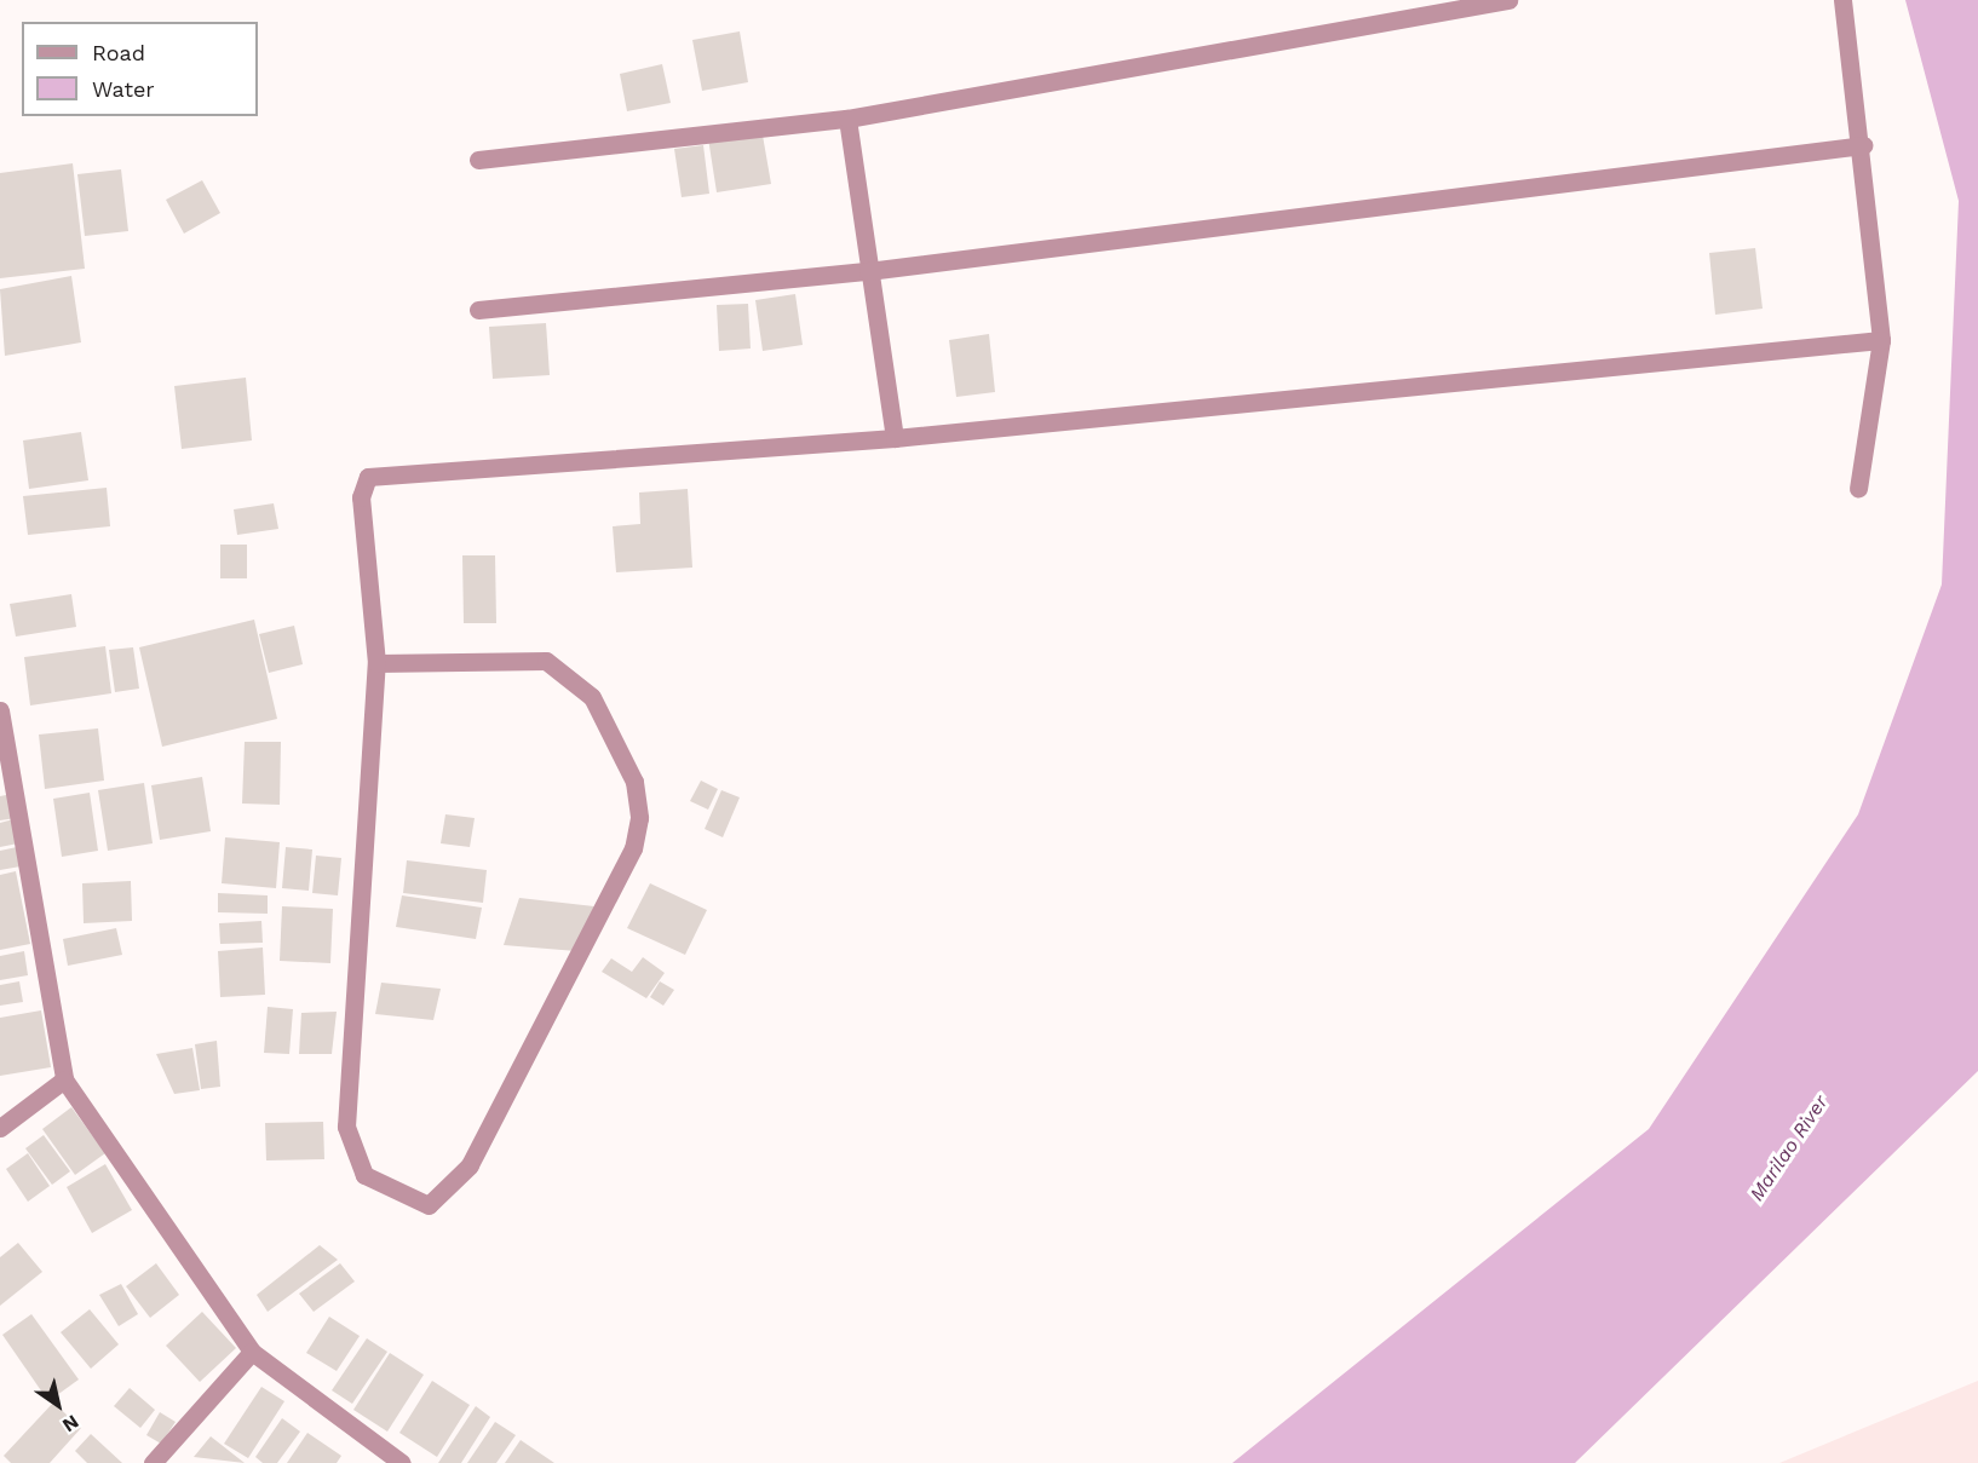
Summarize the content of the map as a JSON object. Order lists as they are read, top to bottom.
{
  "water": ["Marilao River"],
  "legend": ["Road", "Water"],
  "north": "bottom right"
}
